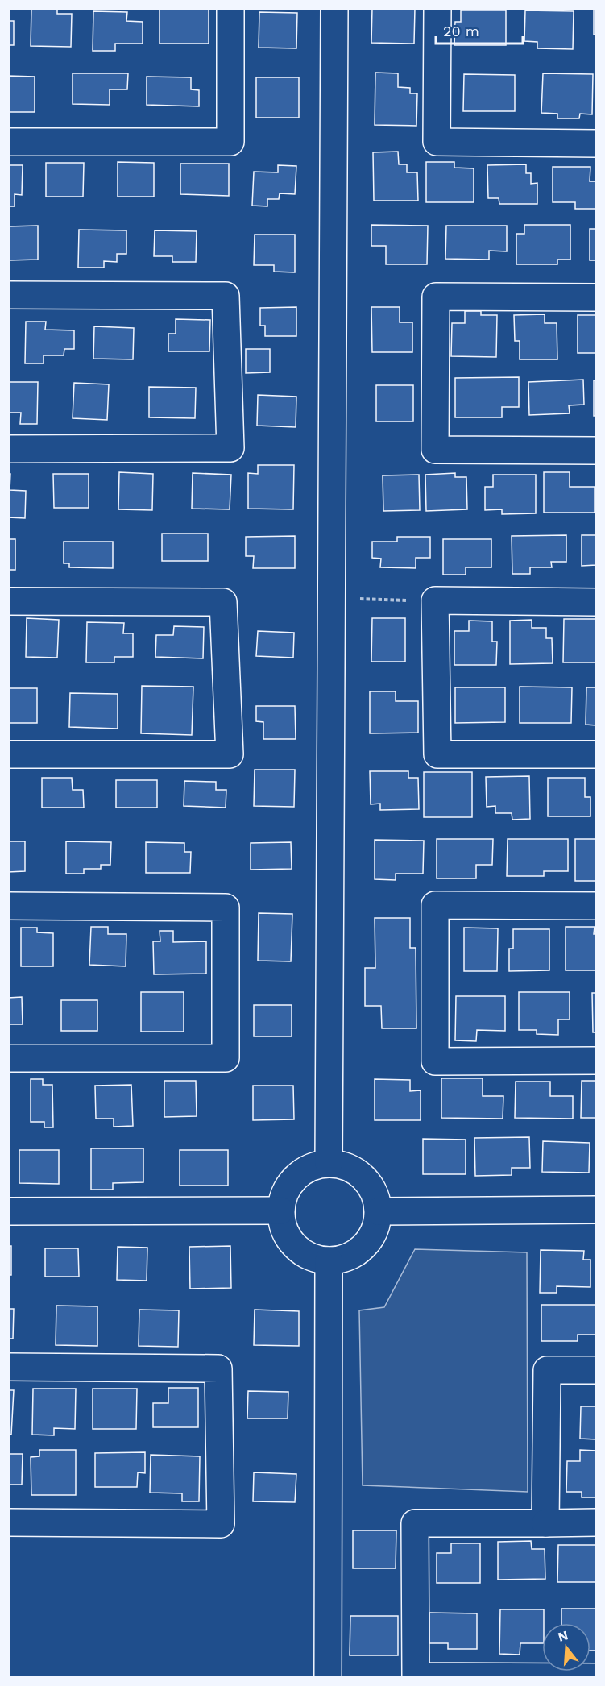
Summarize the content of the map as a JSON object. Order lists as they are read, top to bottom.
{
  "scale_bar": "20 m",
  "north": "top"
}
